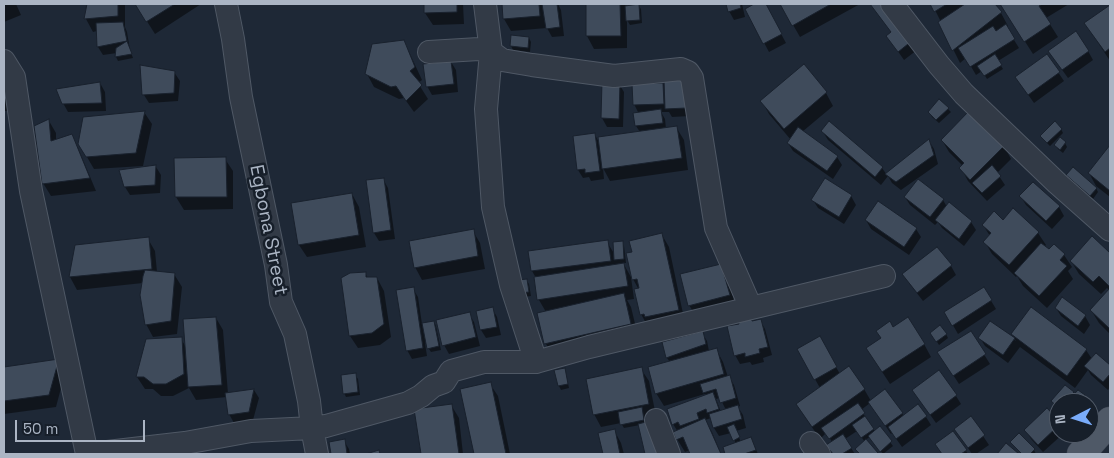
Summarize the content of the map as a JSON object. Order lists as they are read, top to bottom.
{
  "streets": {
    "street": ["Egbona Street"]
  },
  "scale_bar": "50 m",
  "north": "left"
}
